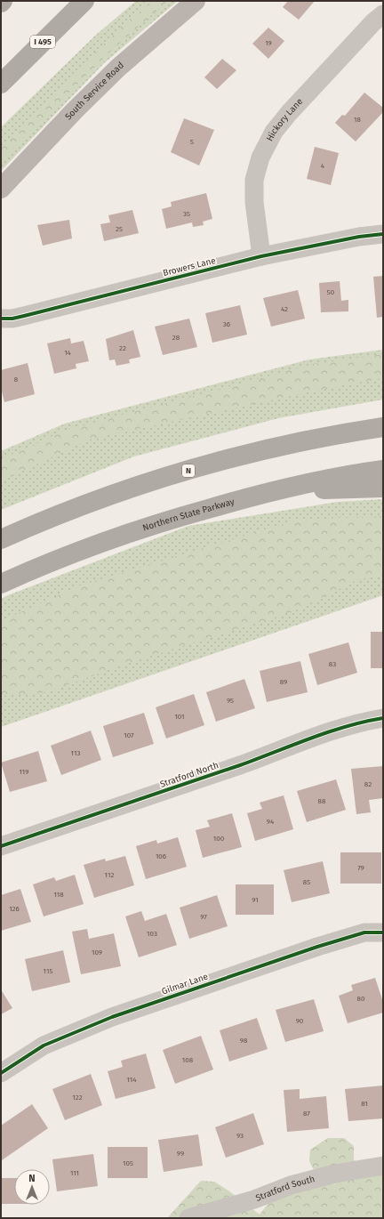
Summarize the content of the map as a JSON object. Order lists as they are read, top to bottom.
{
  "streets": {
    "highway": ["I 495", "N", "Northern State Parkway"],
    "main road": ["South Service Road"],
    "street": [
      "Hickory Lane",
      "Browers Lane",
      "Stratford North",
      "Gilmar Lane",
      "Stratford South"
    ]
  },
  "crossings": [
    ["Hickory Lane", "Browers Lane"]
  ],
  "house_numbers": [
    "19",
    "18",
    "5",
    "4",
    "35",
    "25",
    "50",
    "42",
    "36",
    "28",
    "22",
    "14",
    "8",
    "83",
    "89",
    "95",
    "101",
    "107",
    "113",
    "119",
    "82",
    "88",
    "94",
    "100",
    "106",
    "79",
    "112",
    "85",
    "118",
    "91",
    "126",
    "97",
    "103",
    "109",
    "115",
    "80",
    "90",
    "98",
    "108",
    "114",
    "122",
    "81",
    "87",
    "93",
    "99",
    "105",
    "111"
  ],
  "north": "top"
}
